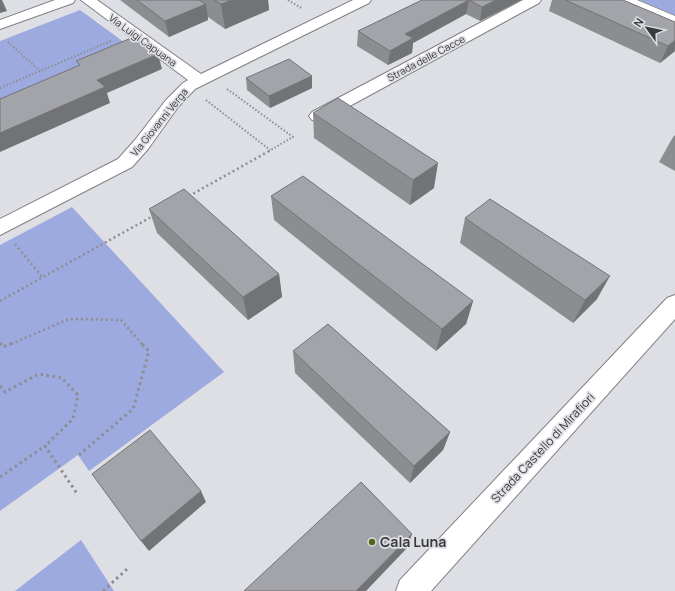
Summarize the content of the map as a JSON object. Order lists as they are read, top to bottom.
{
  "streets": {
    "street": [
      "Via Luigi Capuana",
      "Strada delle Cacce",
      "Via Giovanni Verga",
      "Strada Castello di Mirafiori"
    ]
  },
  "crossings": [
    ["Via Luigi Capuana", "Via Giovanni Verga"]
  ],
  "places": ["Cala Luna"],
  "north": "top left"
}
